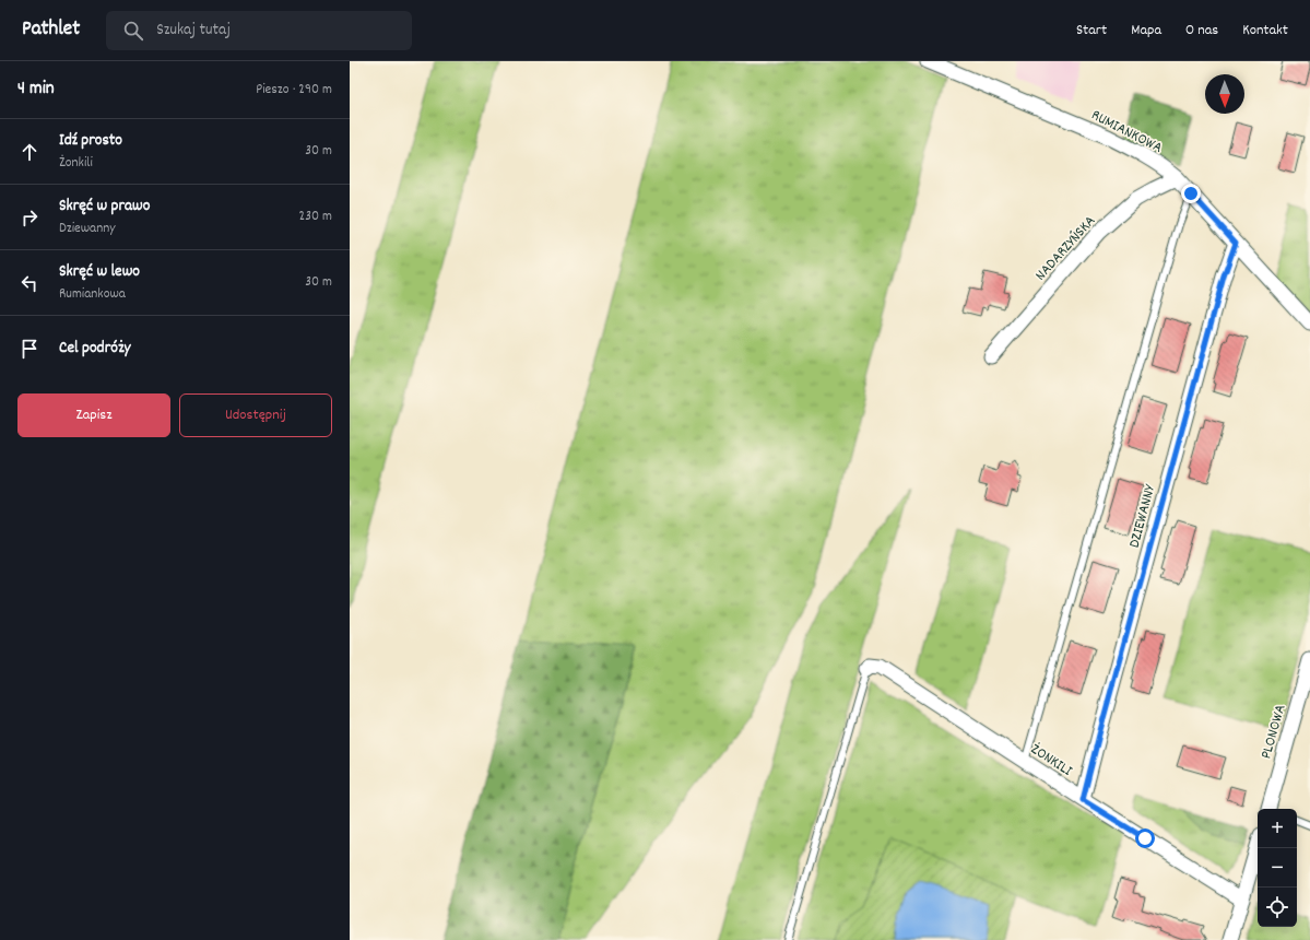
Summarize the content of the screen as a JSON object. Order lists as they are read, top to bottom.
{
  "streets": {
    "street": [
      "RUMIANKOWA",
      "NADARZYŃSKA",
      "DZIEWANNY",
      "PLONOWA",
      "ŻONKILI"
    ]
  },
  "crossings": [
    ["RUMIANKOWA", "NADARZYŃSKA"],
    ["RUMIANKOWA", "DZIEWANNY"],
    ["DZIEWANNY", "ŻONKILI"]
  ],
  "north": "bottom",
  "page": {
    "header": "Pathlet",
    "search": "Szukaj tutaj",
    "nav": [
      "Start",
      "Mapa",
      "O nas",
      "Kontakt"
    ],
    "heading": ["4 min", "Pieszo · 290 m"],
    "list": [
      ["Idź prosto", "Żonkili", "30 m"],
      ["Skręć w prawo", "Dziewanny", "230 m"],
      ["Skręć w lewo", "Rumiankowa", "30 m"],
      "Cel podróży"
    ],
    "buttons": ["Zapisz", "Udostępnij"],
    "map_buttons": ["+", "−"]
  }
}
